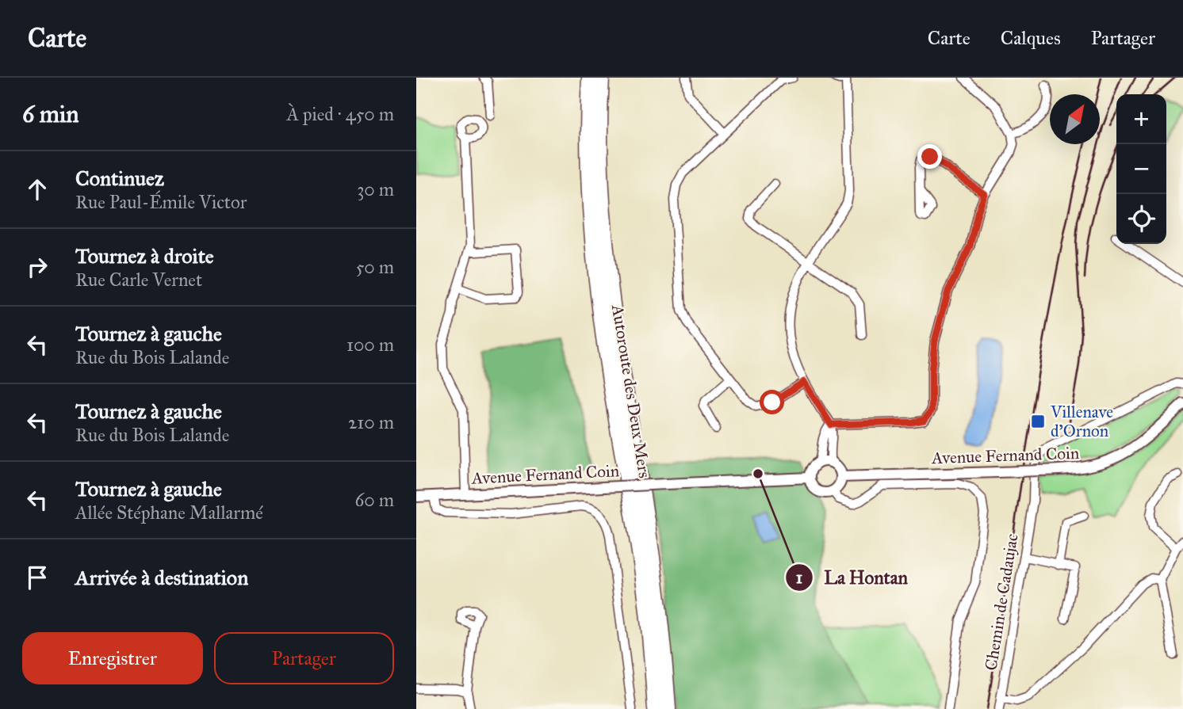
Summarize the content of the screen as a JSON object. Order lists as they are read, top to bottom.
{
  "streets": {
    "highway": ["Autoroute des Deux Mers"],
    "main road": ["Avenue Fernand Coin"],
    "street": ["Chemin de Cadaujac"]
  },
  "places": {
    "transit": ["Villenave d'Ornon"],
    "other": ["La Hontan"]
  },
  "north": "top right",
  "page": {
    "header": "Carte",
    "nav": ["Carte", "Calques", "Partager"],
    "heading": ["6 min", "À pied · 450 m"],
    "map_buttons": ["+", "−"],
    "list": [
      ["Continuez", "Rue Paul-Émile Victor", "30 m"],
      ["Tournez à droite", "Rue Carle Vernet", "50 m"],
      ["Tournez à gauche", "Rue du Bois Lalande", "100 m"],
      ["Tournez à gauche", "Rue du Bois Lalande", "210 m"],
      ["Tournez à gauche", "Allée Stéphane Mallarmé", "60 m"],
      "Arrivée à destination"
    ],
    "buttons": ["Enregistrer", "Partager"]
  }
}
